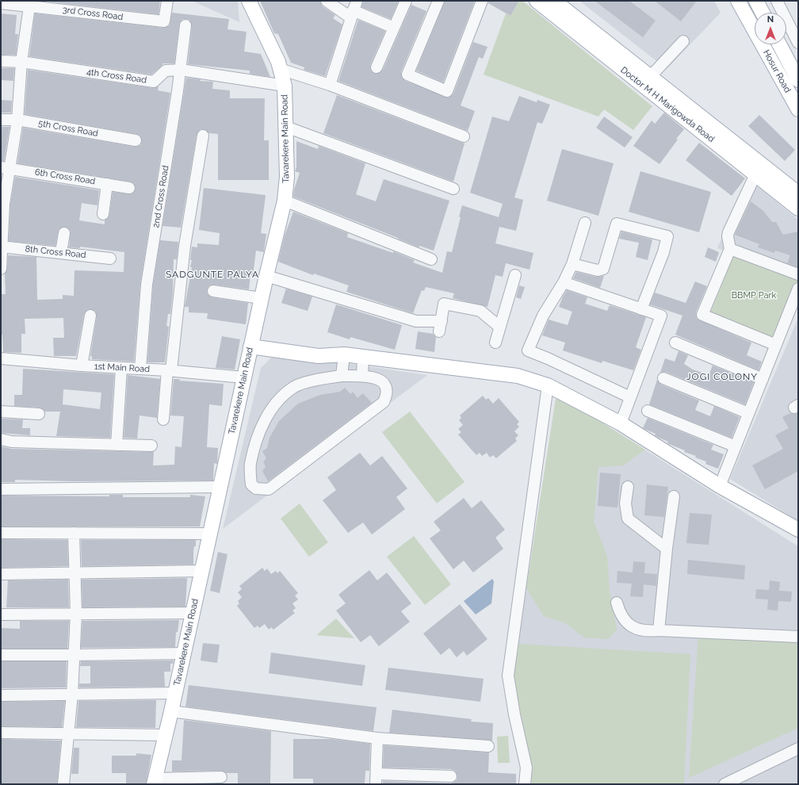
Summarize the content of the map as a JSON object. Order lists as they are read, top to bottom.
{
  "streets": {
    "main road": ["Hosur Road", "Doctor M H Marigowda Road", "Tavarekere Main Road"],
    "street": [
      "3rd Cross Road",
      "4th Cross Road",
      "5th Cross Road",
      "6th Cross Road",
      "2nd Cross Road",
      "8th Cross Road",
      "1st Main Road"
    ]
  },
  "crossings": [
    ["4th Cross Road", "Tavarekere Main Road"],
    ["4th Cross Road", "2nd Cross Road"],
    ["Tavarekere Main Road", "1st Main Road"],
    ["2nd Cross Road", "1st Main Road"]
  ],
  "districts": ["SADGUNTE PALYA", "JOGI COLONY"],
  "parks": ["BBMP Park"],
  "north": "top"
}
